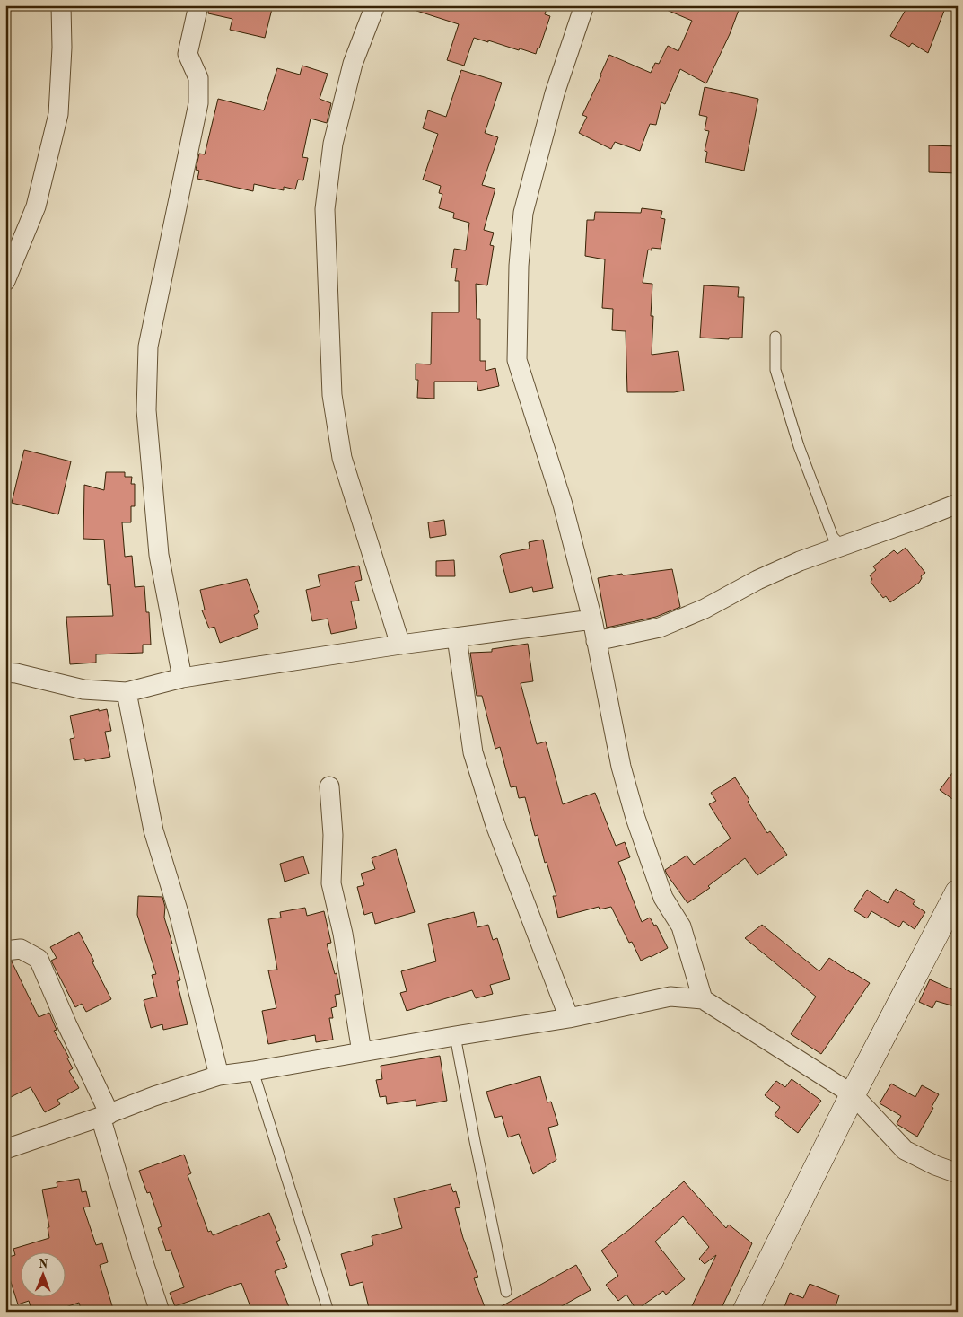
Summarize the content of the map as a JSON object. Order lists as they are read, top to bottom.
{
  "north": "top"
}
